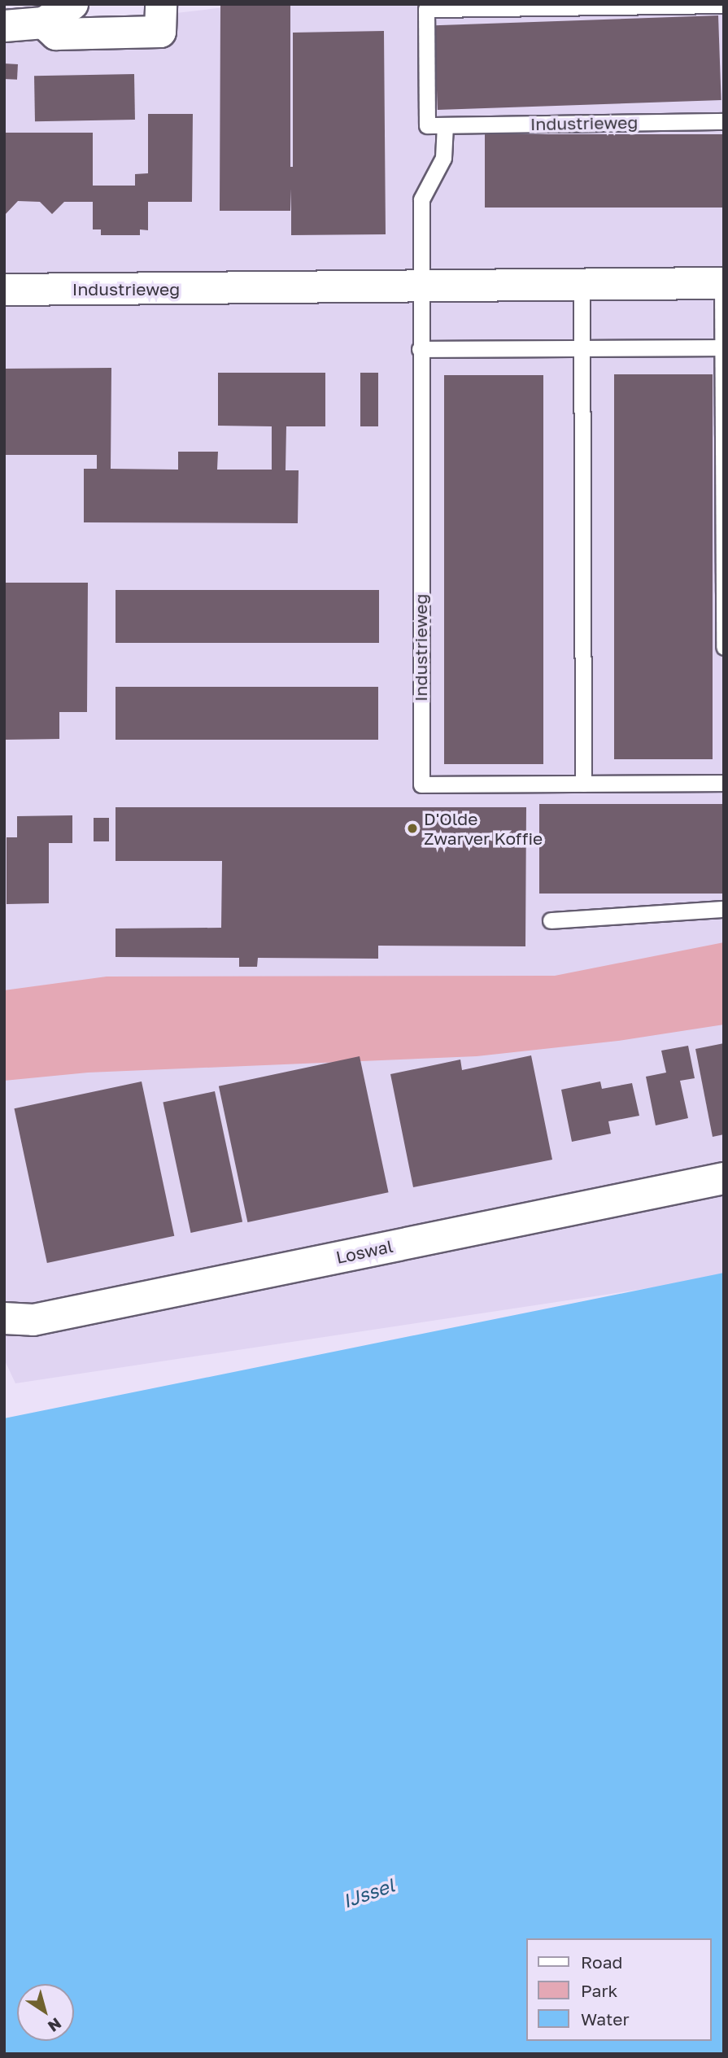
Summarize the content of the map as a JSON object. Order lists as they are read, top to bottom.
{
  "streets": {
    "street": ["Industrieweg", "Loswal"]
  },
  "water": ["IJssel"],
  "places": ["D'Olde Zwarver Koffie"],
  "legend": ["Road", "Park", "Water"],
  "north": "bottom right"
}
